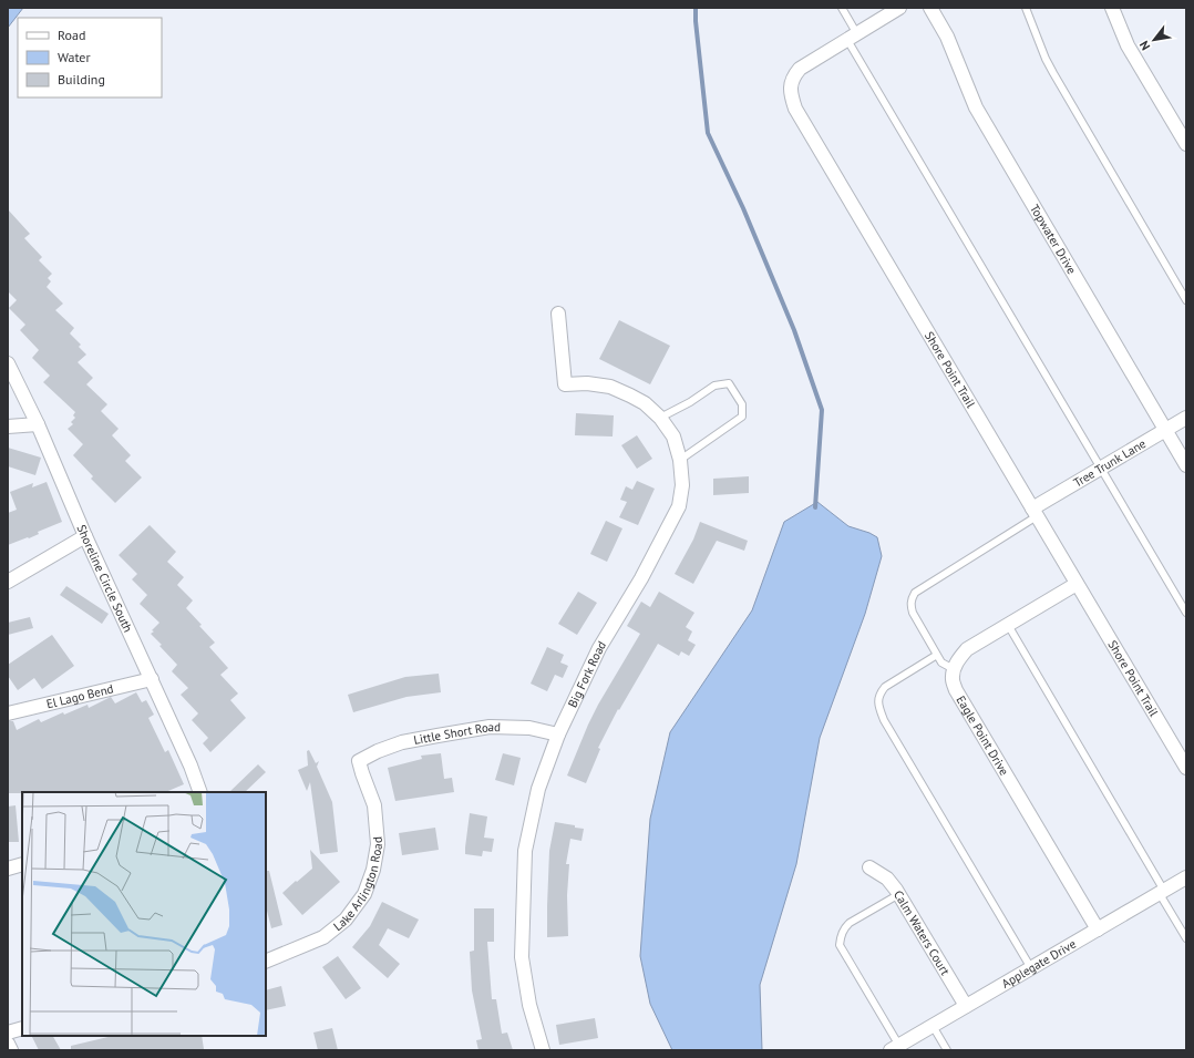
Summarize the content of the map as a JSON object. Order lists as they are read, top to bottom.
{
  "streets": {
    "street": [
      "Topwater Drive",
      "Shore Point Trail",
      "Tree Trunk Lane",
      "Shoreline Circle South",
      "Big Fork Road",
      "El Lago Bend",
      "Little Short Road",
      "Eagle Point Drive",
      "Lake Arlington Road",
      "Calm Waters Court",
      "Applegate Drive"
    ]
  },
  "crossings": [
    ["Topwater Drive", "Tree Trunk Lane"],
    ["Shore Point Trail", "Tree Trunk Lane"],
    ["Shoreline Circle South", "El Lago Bend"],
    ["Big Fork Road", "Little Short Road"],
    ["Little Short Road", "Lake Arlington Road"],
    ["Eagle Point Drive", "Applegate Drive"],
    ["Calm Waters Court", "Applegate Drive"]
  ],
  "legend": ["Road", "Water", "Building"],
  "north": "bottom left"
}
